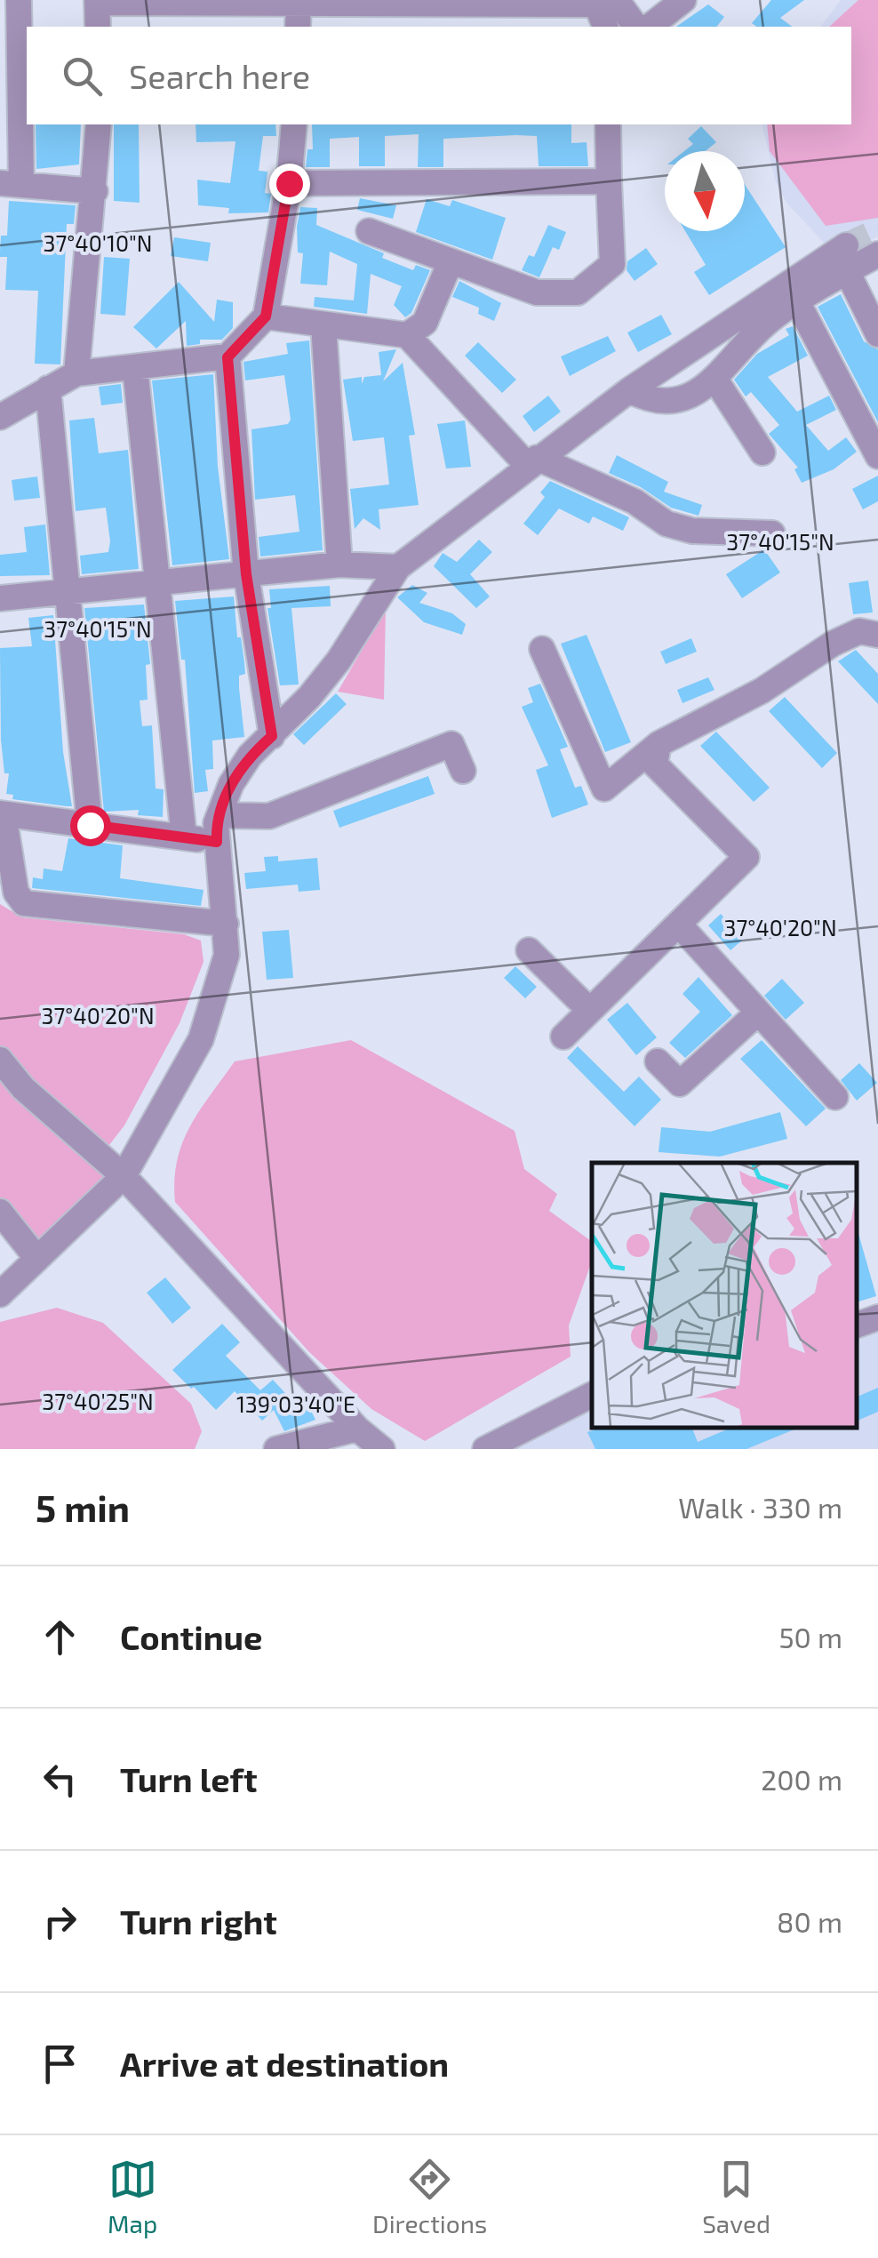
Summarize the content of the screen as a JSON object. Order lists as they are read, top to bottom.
{
  "north": "bottom",
  "page": {
    "search": "Search here",
    "heading": ["5 min", "Walk · 330 m"],
    "list": [
      ["Continue", "50 m"],
      ["Turn left", "200 m"],
      ["Turn right", "80 m"],
      "Arrive at destination"
    ],
    "nav": ["Map", "Directions", "Saved"]
  },
  "coordinates": [
    "37°40'10\"N",
    "37°40'15\"N",
    "37°40'20\"N",
    "37°40'25\"N",
    "139°03'40\"E"
  ]
}
